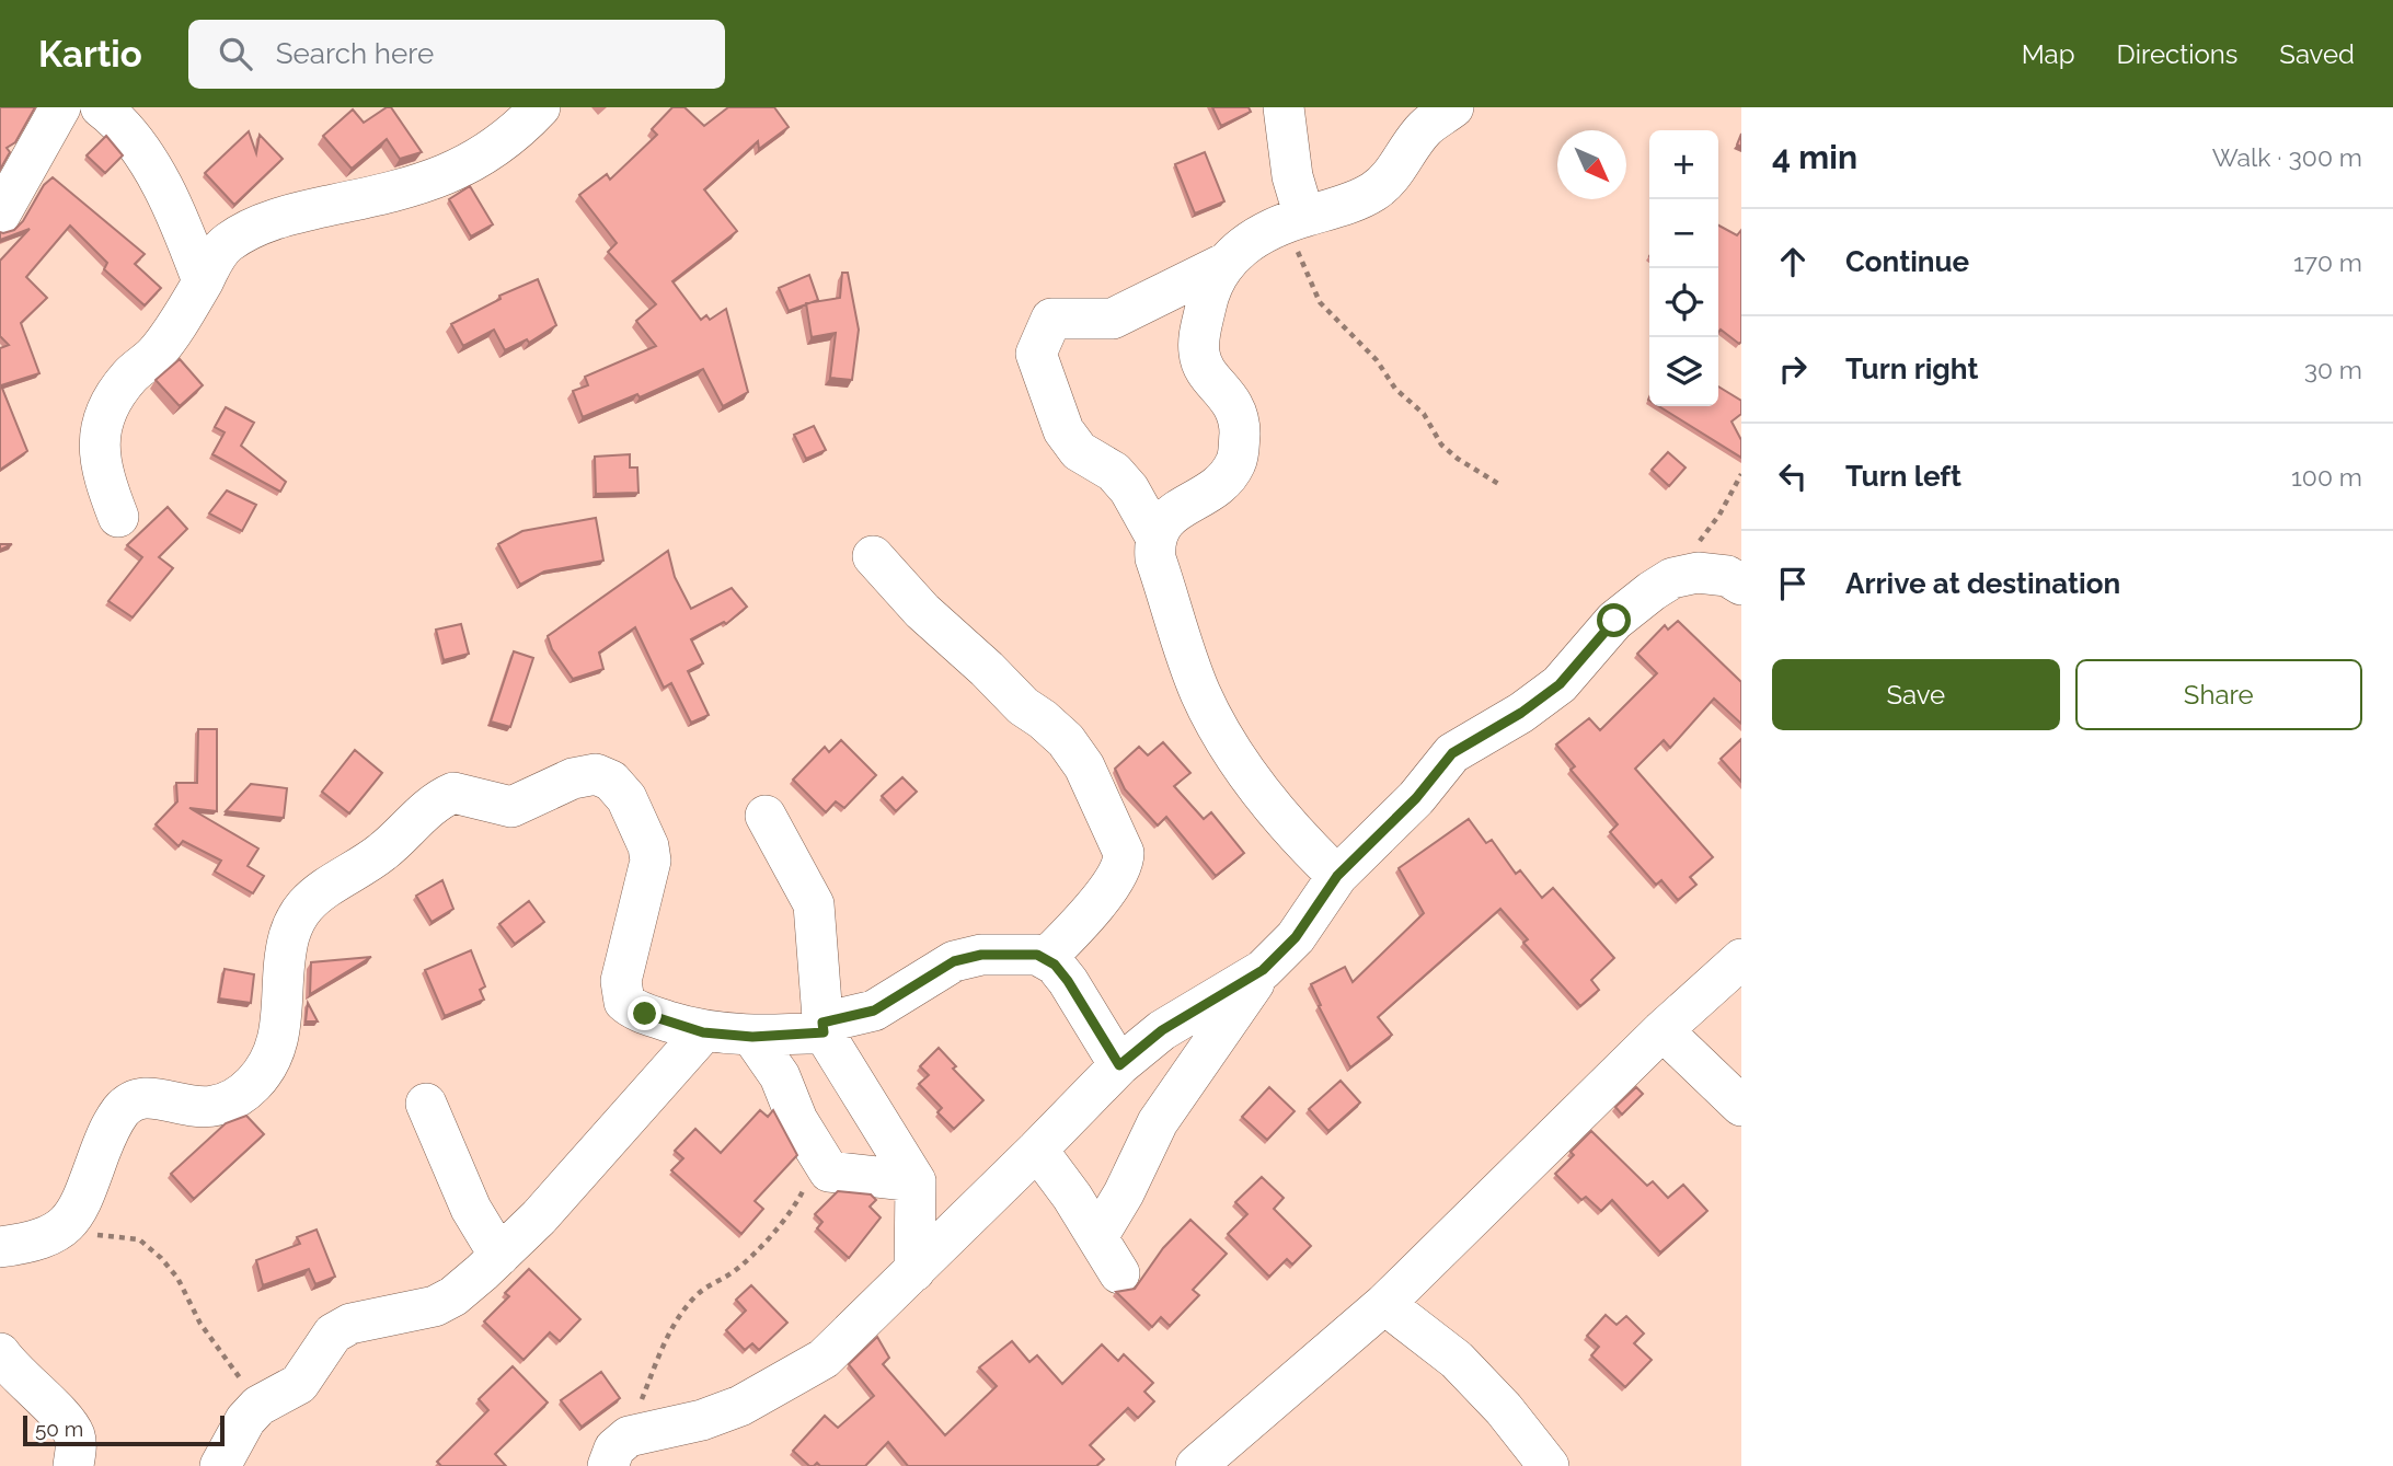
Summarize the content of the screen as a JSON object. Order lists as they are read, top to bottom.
{
  "scale_bar": "50 m",
  "north": "bottom right",
  "page": {
    "header": "Kartio",
    "search": "Search here",
    "nav": ["Map", "Directions", "Saved"],
    "heading": ["4 min", "Walk · 300 m"],
    "map_buttons": ["+", "−"],
    "list": [
      ["Continue", "170 m"],
      ["Turn right", "30 m"],
      ["Turn left", "100 m"],
      "Arrive at destination"
    ],
    "buttons": ["Save", "Share"],
    "scale": "50 m"
  }
}
